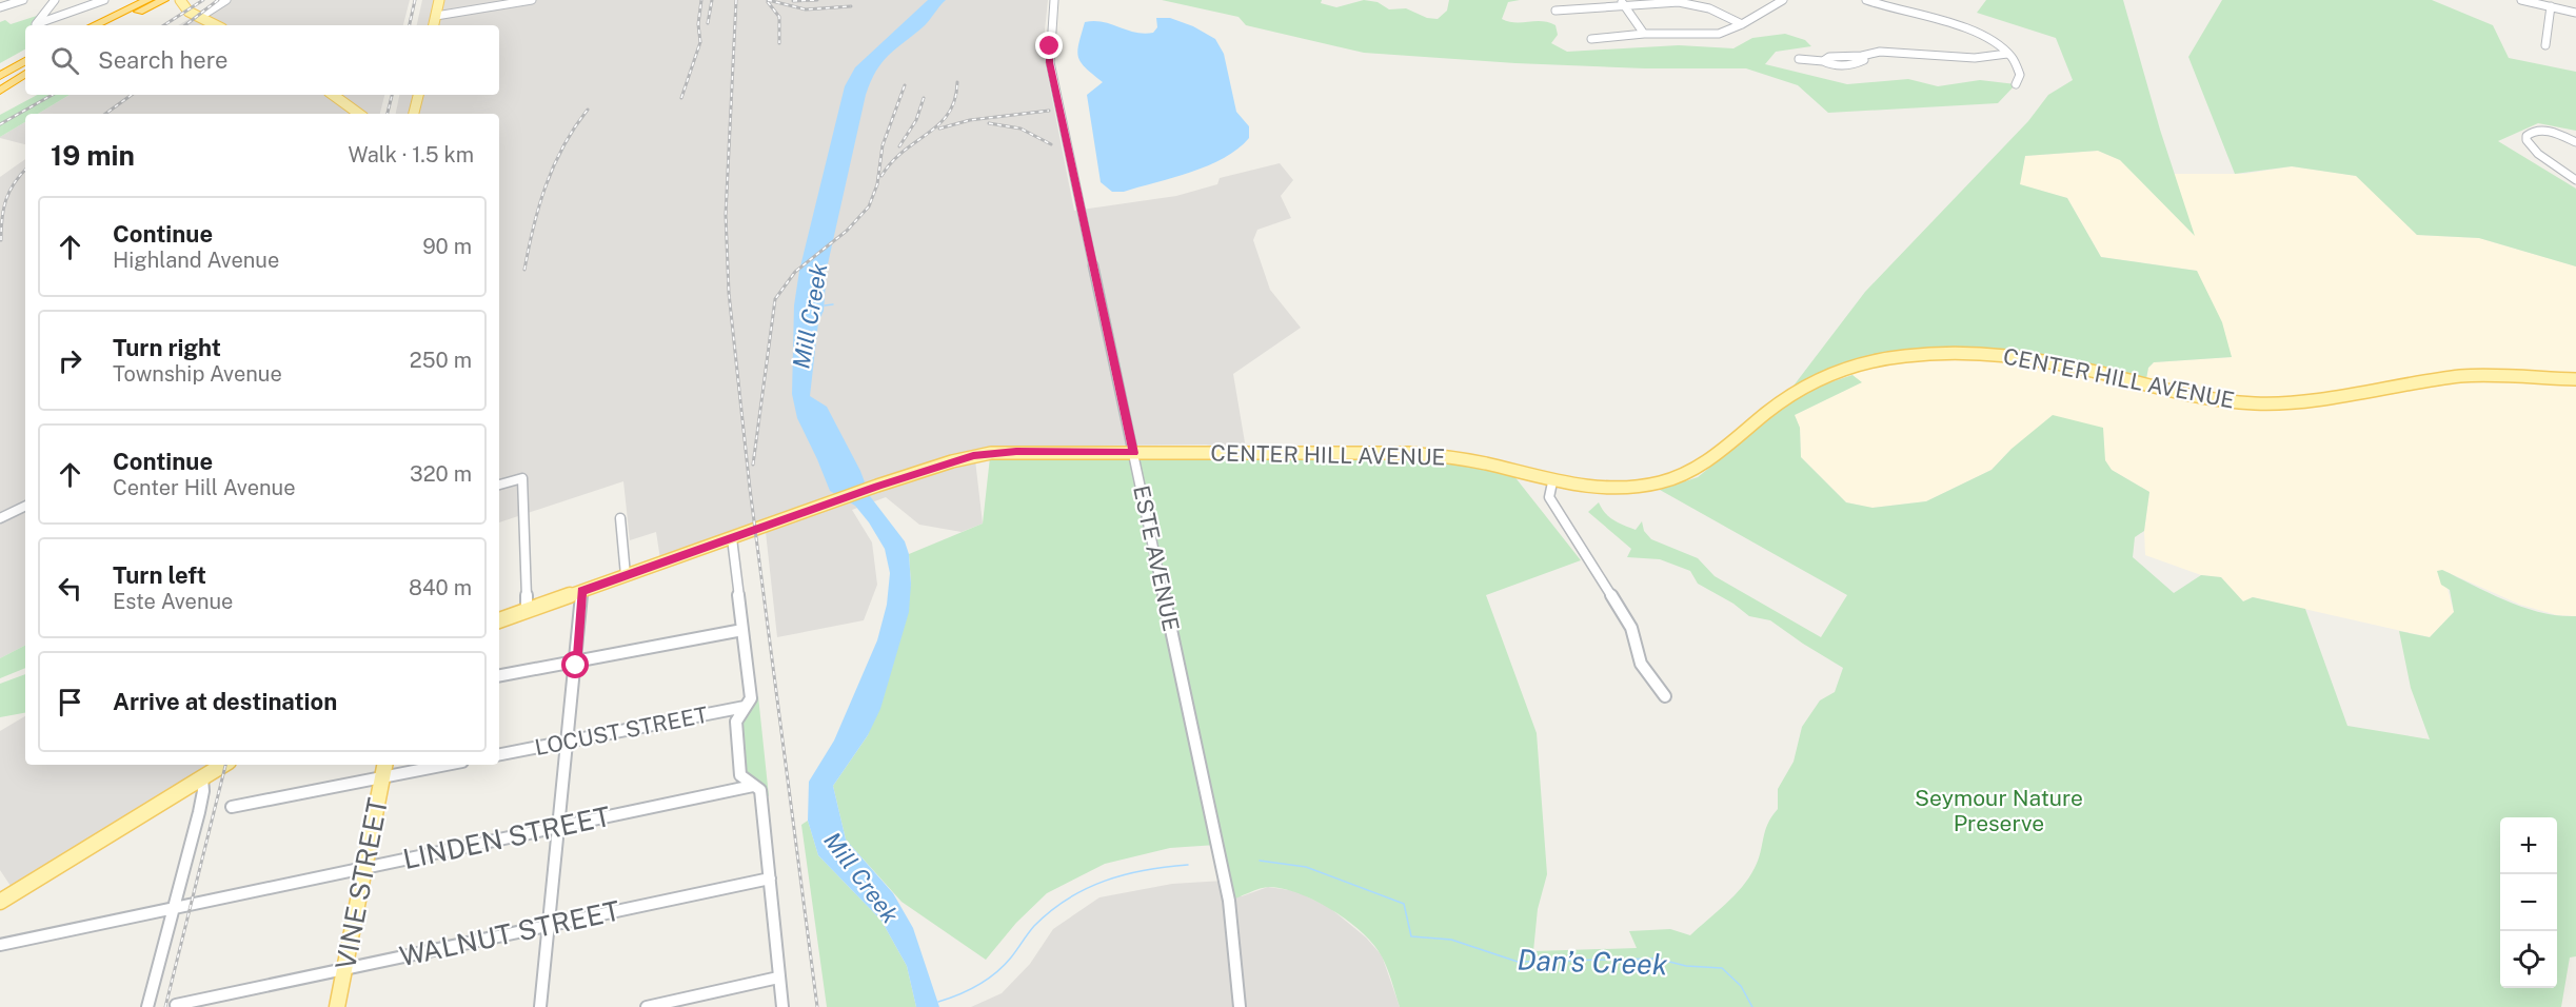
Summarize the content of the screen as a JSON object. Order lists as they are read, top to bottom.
{
  "streets": {
    "main road": ["CENTER HILL AVENUE", "VINE STREET"],
    "street": [
      "ESTE AVENUE",
      "LOCUST STREET",
      "LINDEN STREET",
      "WALNUT STREET"
    ]
  },
  "crossings": [
    ["CENTER HILL AVENUE", "ESTE AVENUE"],
    ["LINDEN STREET", "VINE STREET"],
    ["VINE STREET", "WALNUT STREET"]
  ],
  "water": ["Mill Creek", "Dan’s Creek"],
  "parks": ["Seymour Nature Preserve"],
  "page": {
    "search": "Search here",
    "heading": ["19 min", "Walk · 1.5 km"],
    "list": [
      ["Continue", "Highland Avenue", "90 m"],
      ["Turn right", "Township Avenue", "250 m"],
      ["Continue", "Center Hill Avenue", "320 m"],
      ["Turn left", "Este Avenue", "840 m"],
      "Arrive at destination"
    ],
    "map_buttons": ["+", "−"]
  }
}
